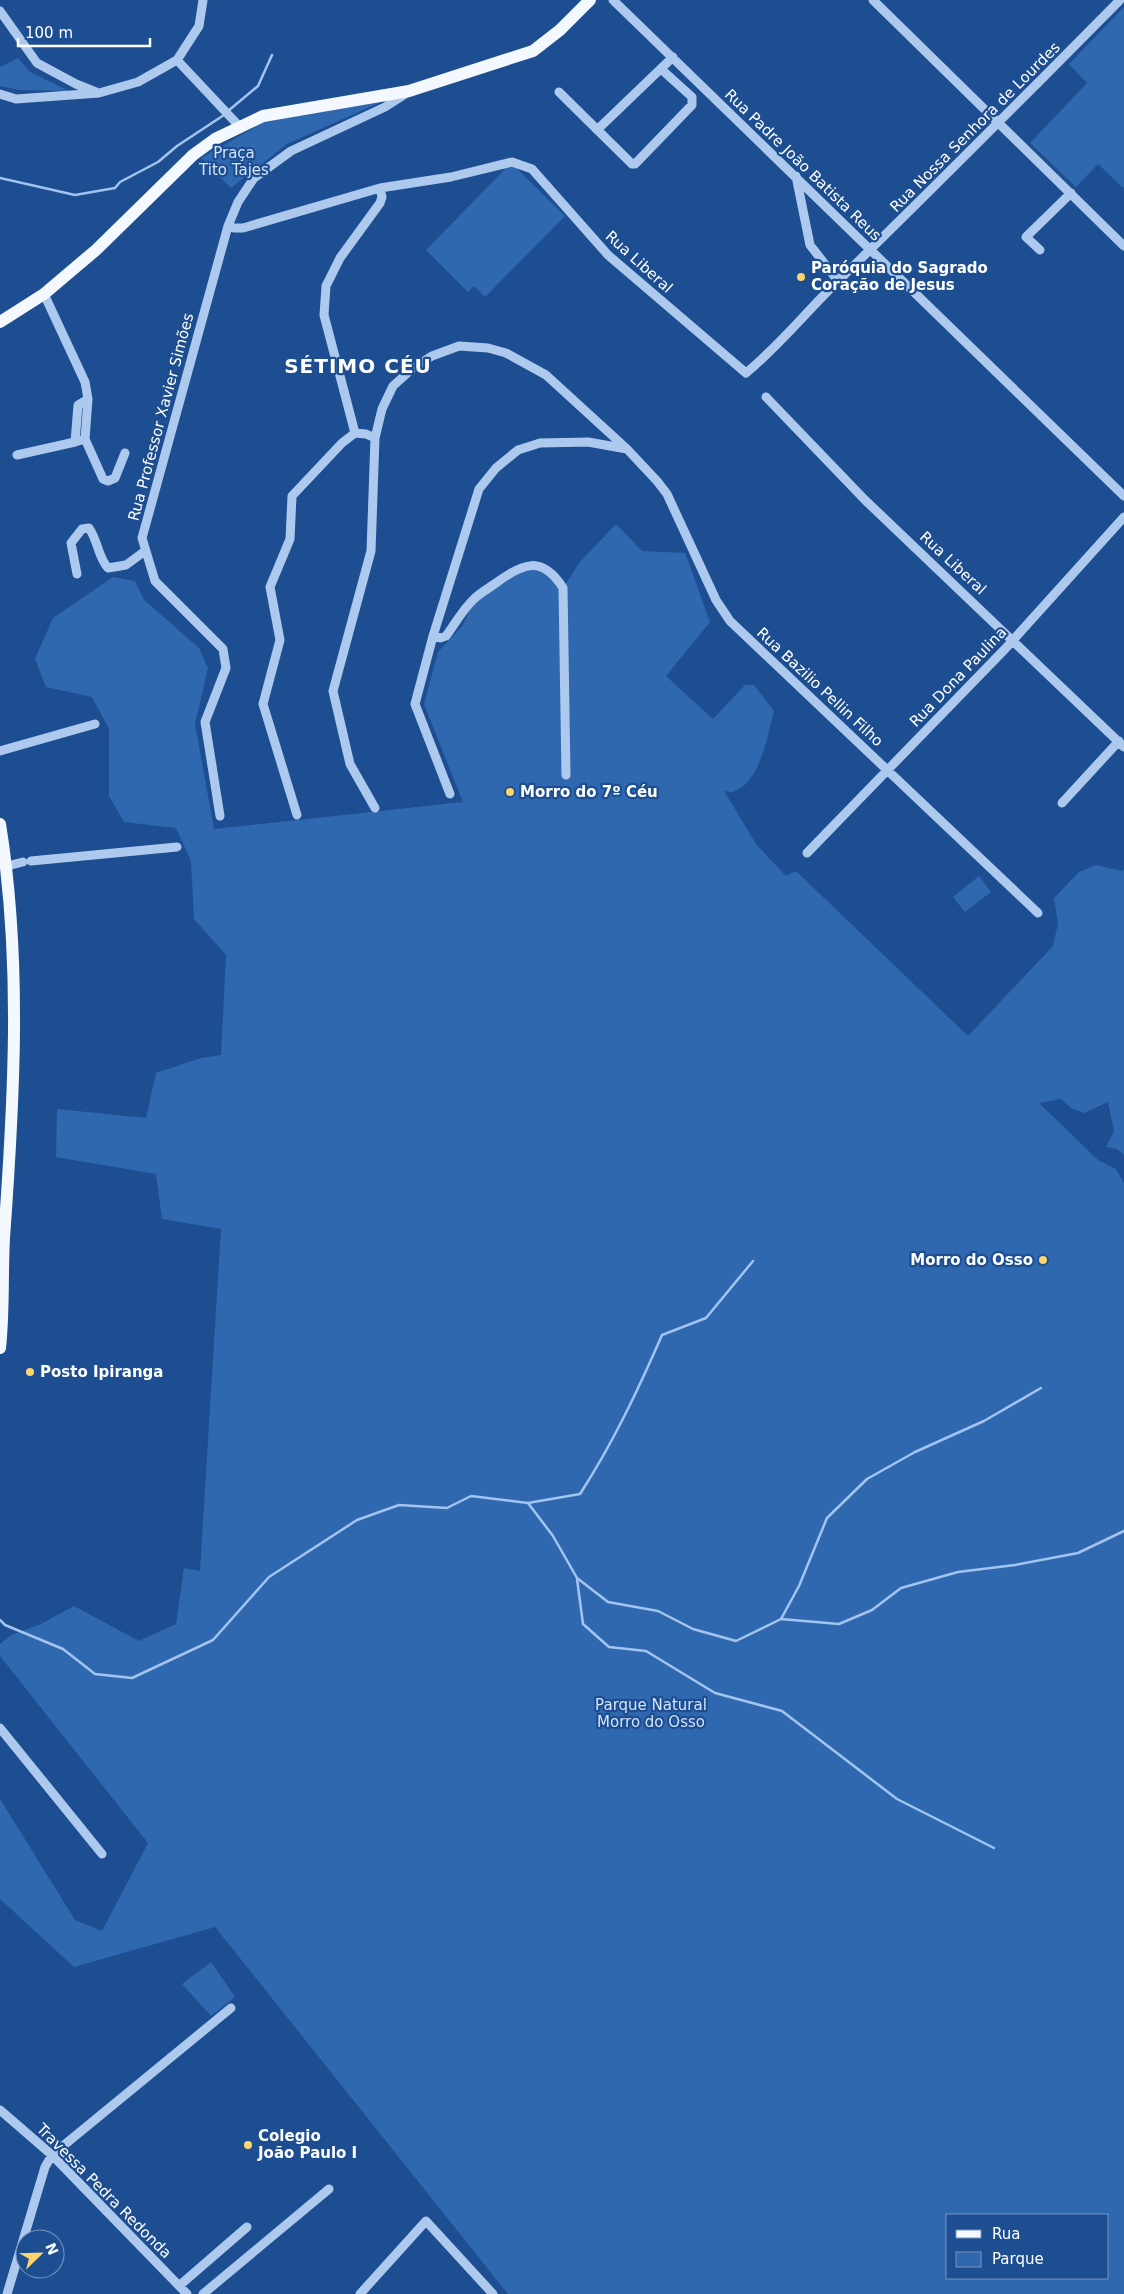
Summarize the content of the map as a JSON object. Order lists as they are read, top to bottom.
{
  "streets": {
    "street": [
      "Rua Nossa Senhora de Lourdes",
      "Rua Padre João Batista Reus",
      "Rua Liberal",
      "Rua Professor Xavier Simões",
      "Rua Dona Paulina",
      "Rua Bazilio Pellin Filho",
      "Travessa Pedra Redonda"
    ]
  },
  "crossings": [
    ["Rua Nossa Senhora de Lourdes", "Rua Padre João Batista Reus"],
    ["Rua Nossa Senhora de Lourdes", "Rua Liberal"],
    ["Rua Liberal", "Rua Dona Paulina"],
    ["Rua Dona Paulina", "Rua Bazilio Pellin Filho"]
  ],
  "districts": ["SÉTIMO CÉU"],
  "parks": ["Praça Tito Tajes", "Parque Natural Morro do Osso"],
  "places": [
    "Paróquia do Sagrado Coração de Jesus",
    "Morro do 7º Céu",
    "Morro do Osso",
    "Posto Ipiranga",
    "Colegio João Paulo I"
  ],
  "legend": ["Rua", "Parque"],
  "scale_bar": "100 m",
  "north": "top right"
}
